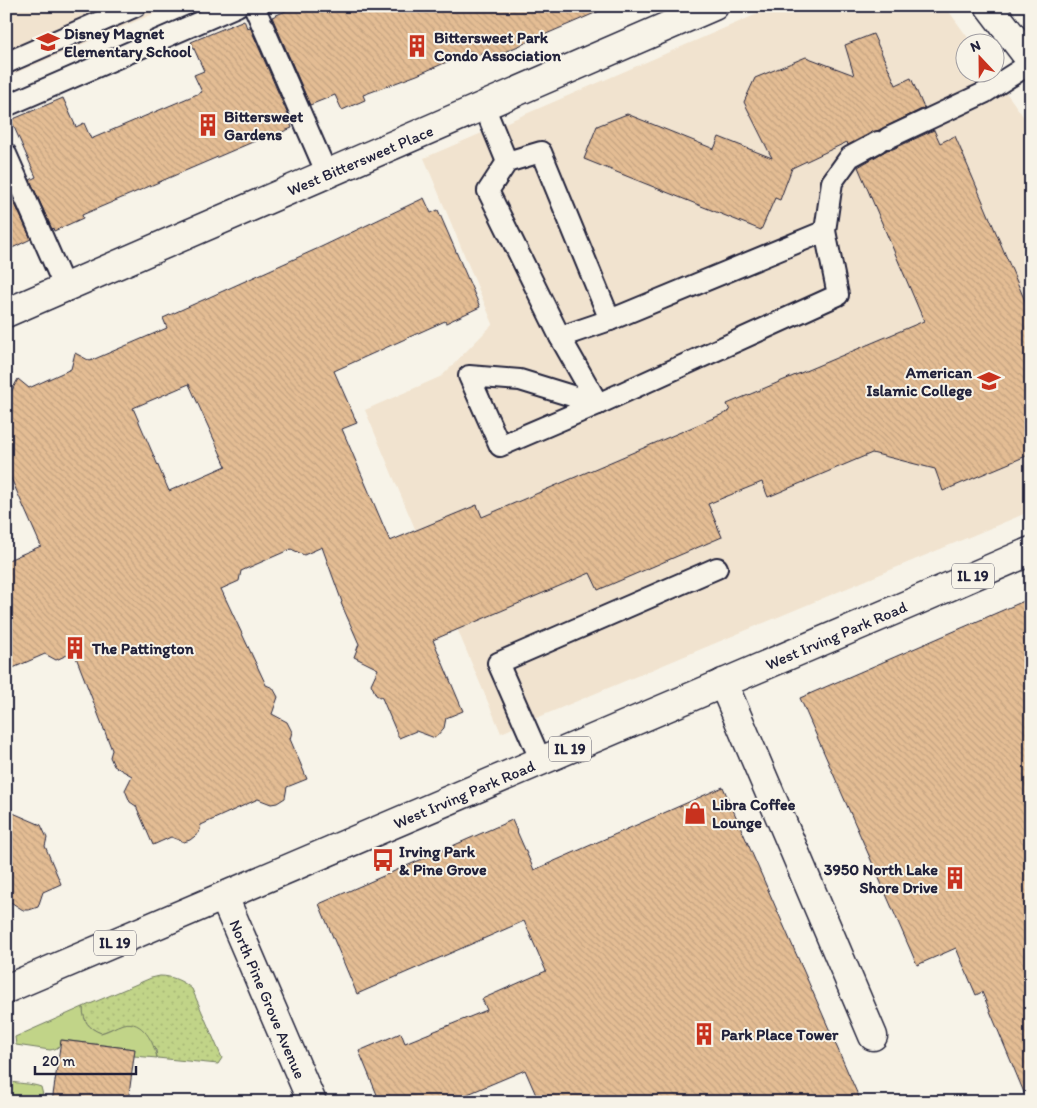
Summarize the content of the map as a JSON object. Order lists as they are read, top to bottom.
{
  "streets": {
    "street": [
      "West Bittersweet Place",
      "IL 19",
      "West Irving Park Road",
      "North Pine Grove Avenue"
    ]
  },
  "crossings": [
    ["West Irving Park Road", "North Pine Grove Avenue"]
  ],
  "places": {
    "school or university": ["Disney Magnet Elementary School", "American Islamic College"],
    "building": [
      "Bittersweet Park Condo Association",
      "Bittersweet Gardens",
      "The Pattington",
      "3950 North Lake Shore Drive",
      "Park Place Tower"
    ],
    "shop": ["Libra Coffee Lounge"],
    "bus stop": ["Irving Park & Pine Grove"]
  },
  "scale_bar": "20 m",
  "north": "top"
}
